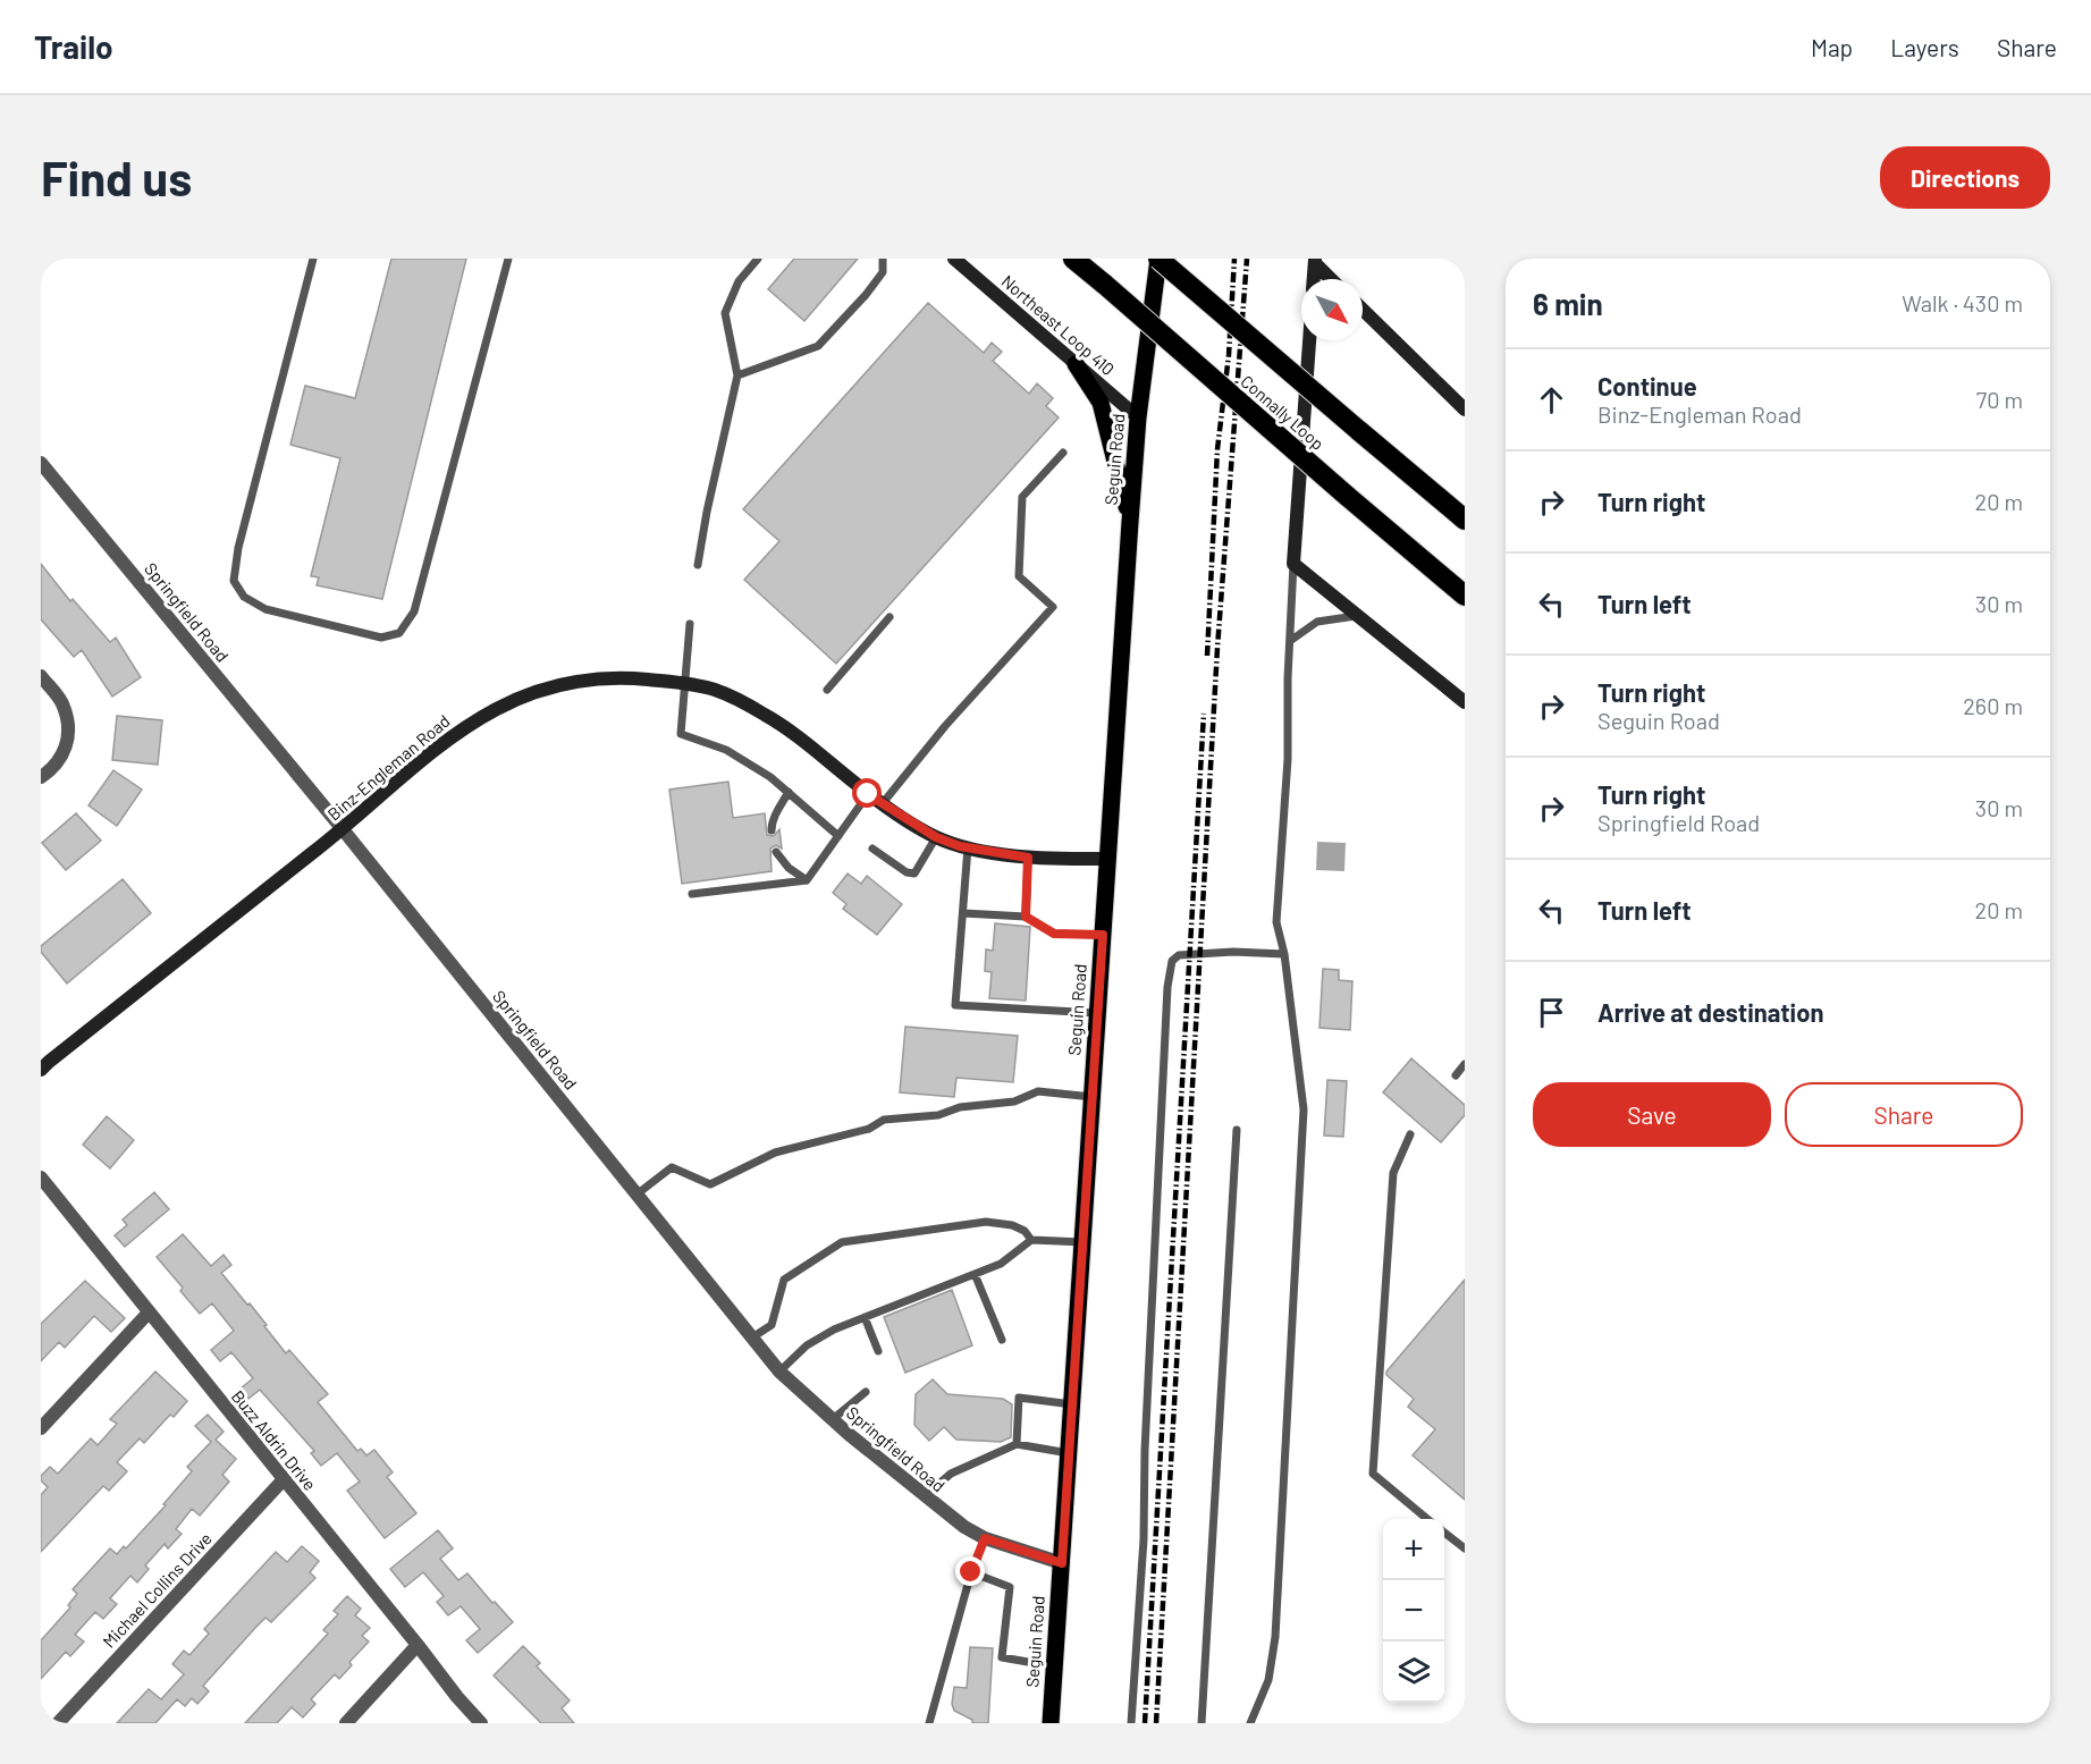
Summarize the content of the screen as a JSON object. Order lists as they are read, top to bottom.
{
  "streets": {
    "highway": ["Connally Loop"],
    "main road": ["Seguin Road"],
    "street": [
      "Northeast Loop 410",
      "Springfield Road",
      "Binz-Engleman Road",
      "Buzz Aldrin Drive",
      "Michael Collins Drive"
    ]
  },
  "crossings": [
    ["Northeast Loop 410", "Seguin Road"],
    ["Seguin Road", "Springfield Road"],
    ["Seguin Road", "Binz-Engleman Road"],
    ["Springfield Road", "Binz-Engleman Road"],
    ["Buzz Aldrin Drive", "Michael Collins Drive"]
  ],
  "north": "bottom right",
  "page": {
    "header": "Trailo",
    "nav": ["Map", "Layers", "Share"],
    "buttons": [
      "Directions",
      ["Save", "Share"]
    ],
    "title": "Find us",
    "heading": ["6 min", "Walk · 430 m"],
    "list": [
      ["Continue", "Binz-Engleman Road", "70 m"],
      ["Turn right", "20 m"],
      ["Turn left", "30 m"],
      ["Turn right", "Seguin Road", "260 m"],
      ["Turn right", "Springfield Road", "30 m"],
      ["Turn left", "20 m"],
      "Arrive at destination"
    ],
    "map_buttons": ["+", "−"]
  }
}
